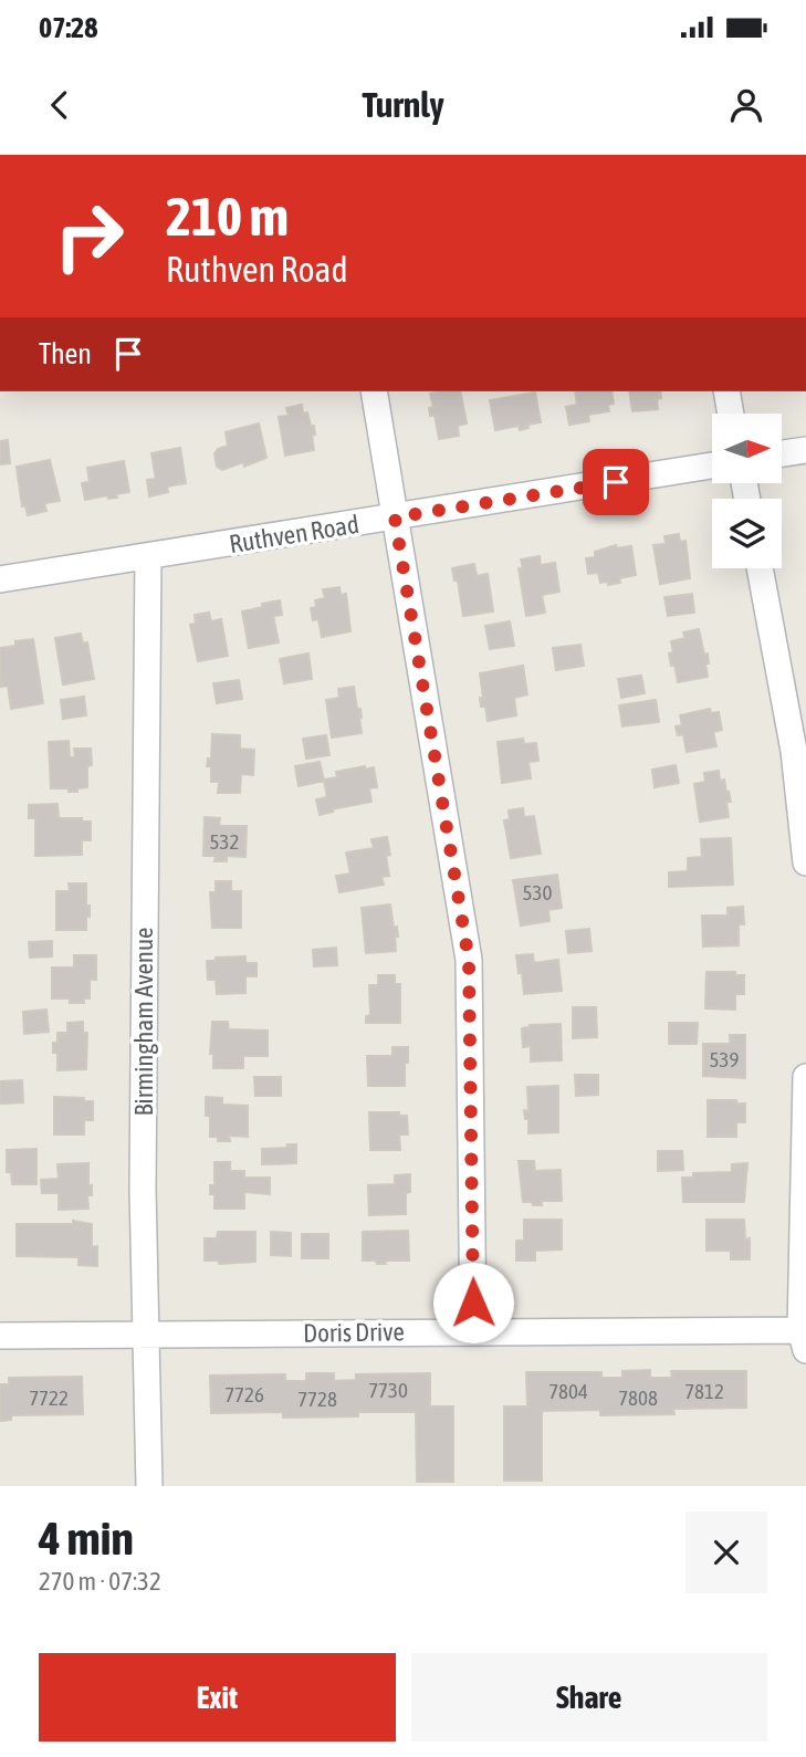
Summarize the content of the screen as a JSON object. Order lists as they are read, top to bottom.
{
  "streets": {
    "street": ["Ruthven Road", "Birmingham Avenue", "Doris Drive"]
  },
  "crossings": [
    ["Ruthven Road", "Birmingham Avenue"],
    ["Birmingham Avenue", "Doris Drive"]
  ],
  "house_numbers": [
    "532",
    "530",
    "539",
    "7730",
    "7804",
    "7812",
    "7726",
    "7722",
    "7808",
    "7728"
  ],
  "north": "right",
  "page": {
    "status": "07:28",
    "header": "Turnly",
    "turn": ["210 m", "Ruthven Road"],
    "then": "Then",
    "heading": ["4 min", "270 m · 07:32"],
    "buttons": ["Exit", "Share"]
  }
}
